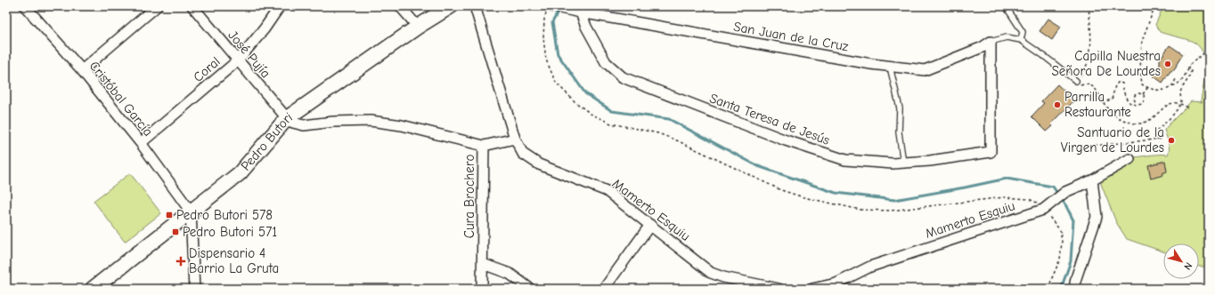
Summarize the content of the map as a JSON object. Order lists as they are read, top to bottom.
{
  "streets": {
    "street": [
      "San Juan de la Cruz",
      "José Pujía",
      "Coral",
      "Cristóbal García",
      "Santa Teresa de Jesús",
      "Pedro Butori",
      "Cura Brochero",
      "Mamerto Esquiu"
    ]
  },
  "crossings": [
    ["San Juan de la Cruz", "Santa Teresa de Jesús"],
    ["José Pujía", "Coral"],
    ["José Pujía", "Pedro Butori"],
    ["Coral", "Cristóbal García"],
    ["Cristóbal García", "Pedro Butori"],
    ["Cura Brochero", "Mamerto Esquiu"]
  ],
  "places": {
    "other": ["Capilla Nuestra Señora De Lourdes", "Parrilla Restaurante", "Santuario de la Virgen de Lourdes"],
    "transit": ["Pedro Butori 578", "Pedro Butori 571"],
    "health": ["Dispensario 4 Barrio La Gruta"]
  },
  "north": "bottom right"
}
